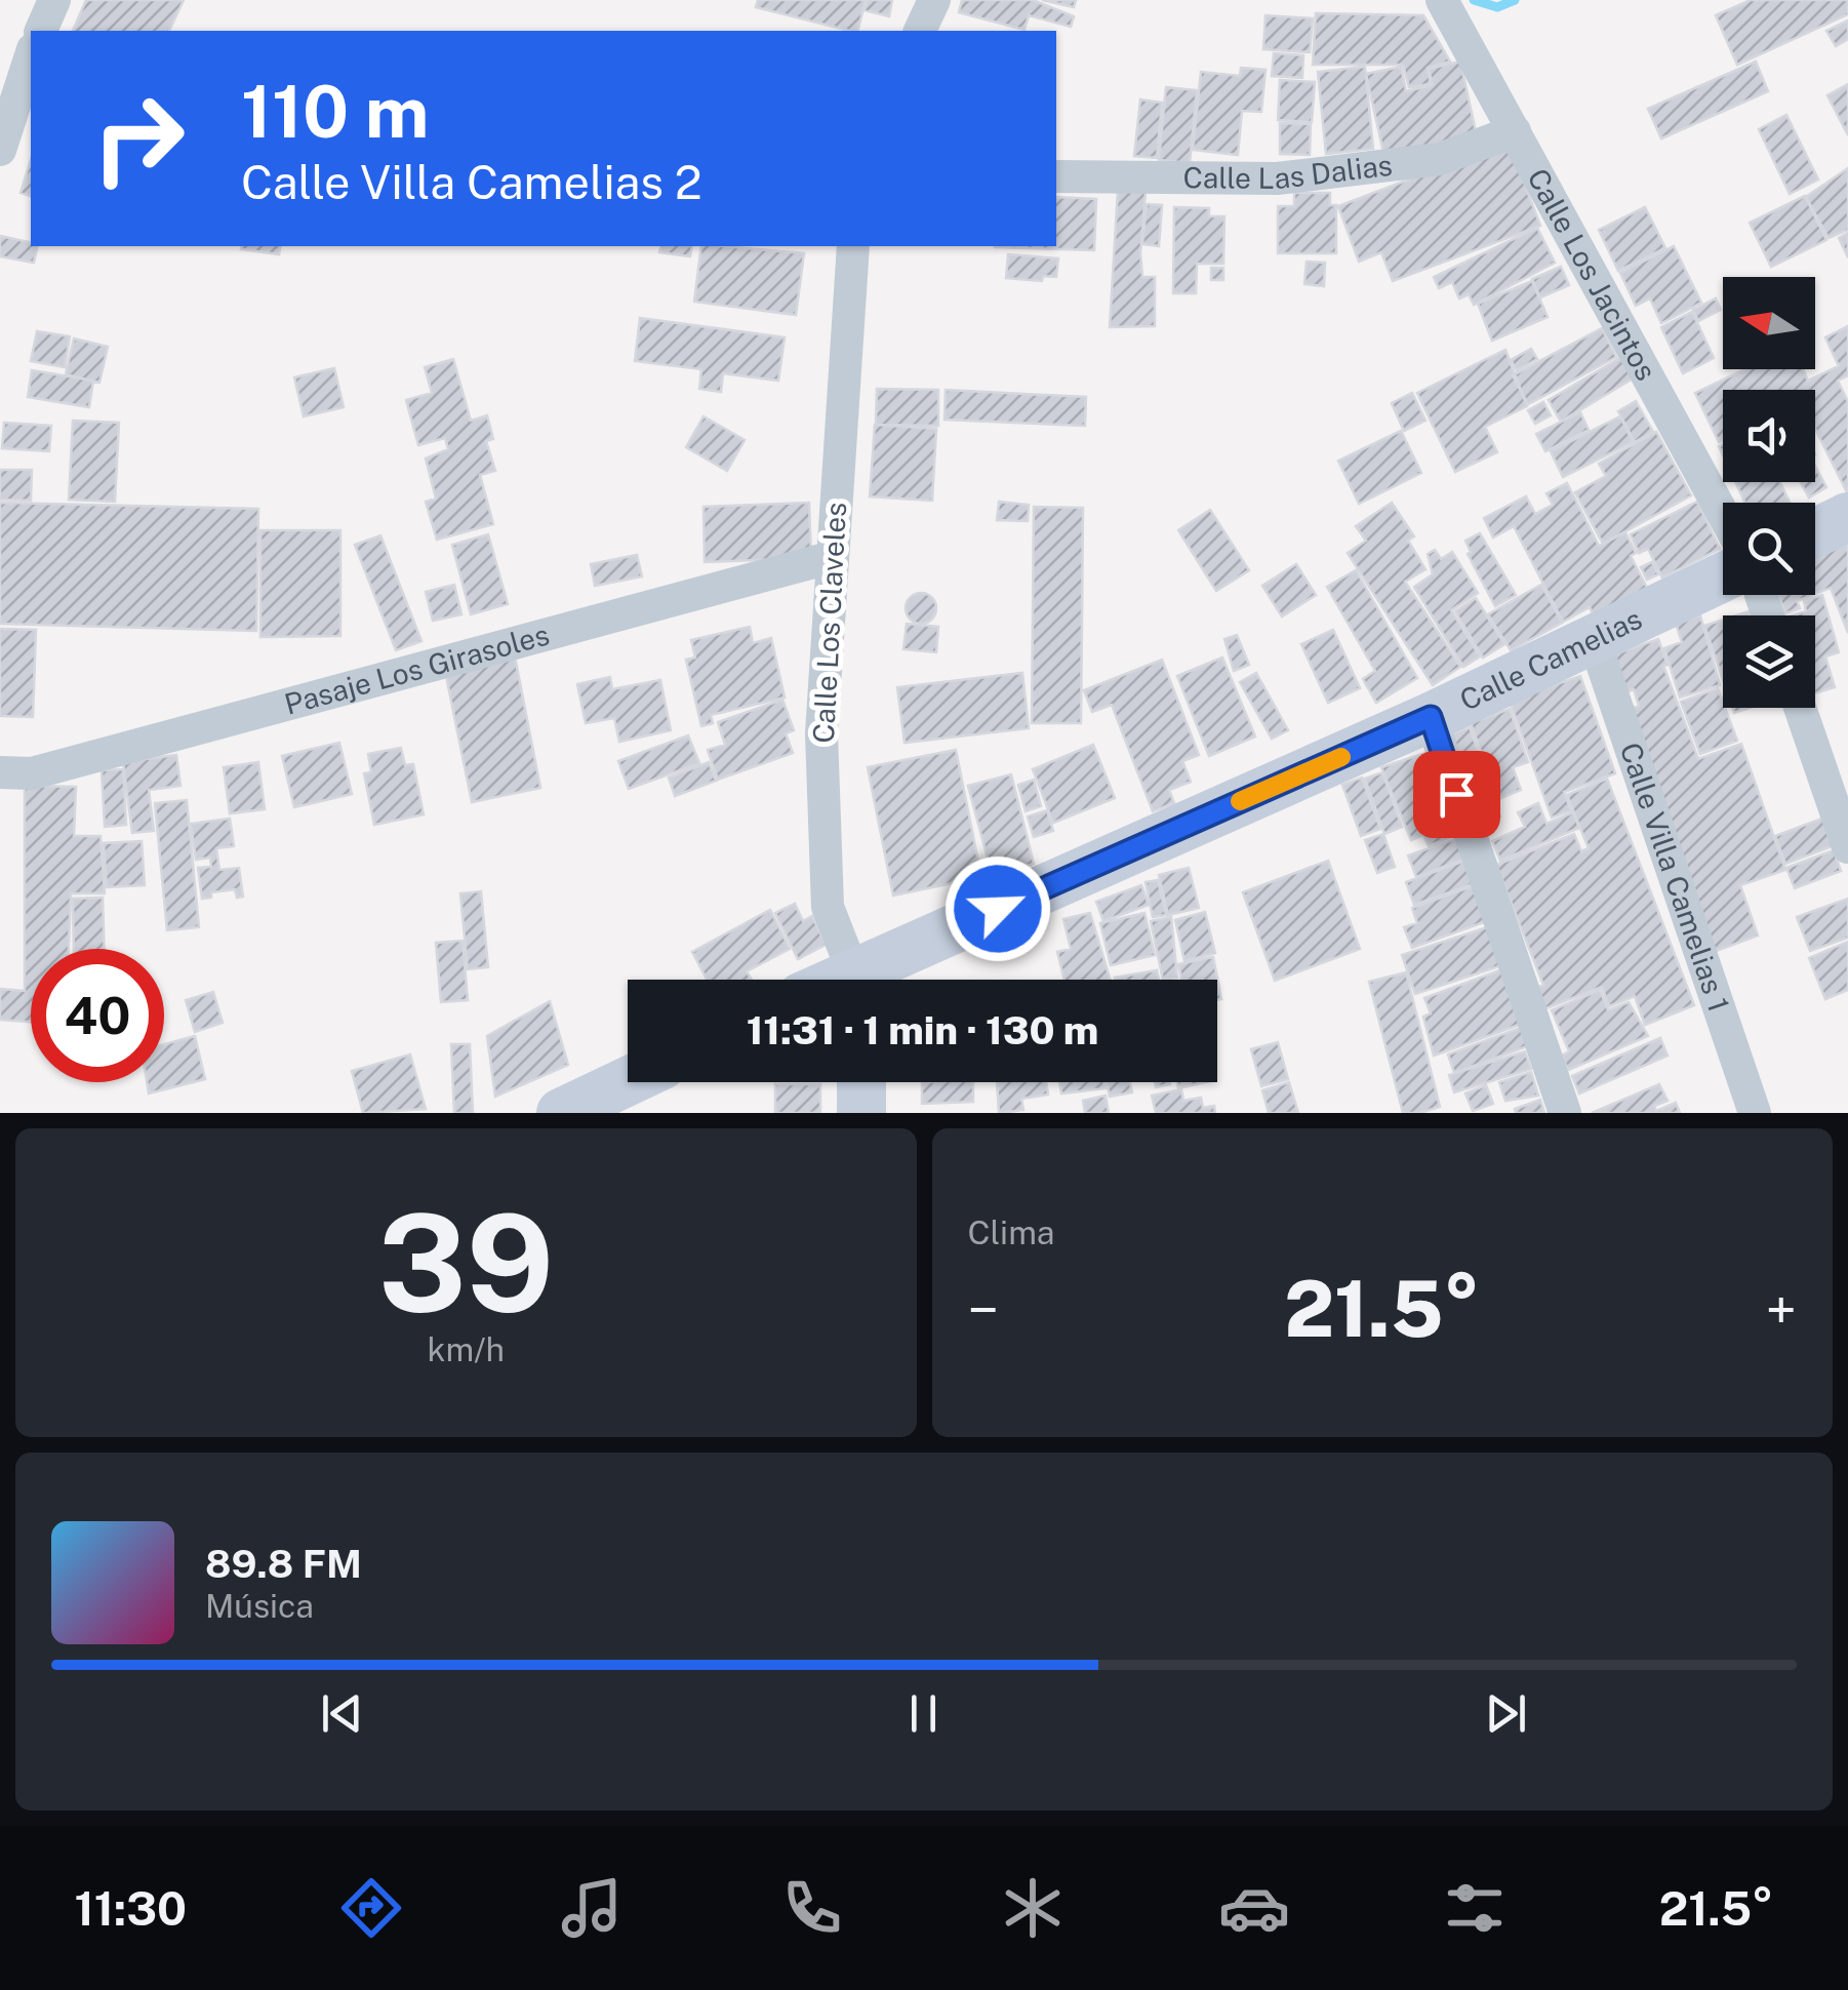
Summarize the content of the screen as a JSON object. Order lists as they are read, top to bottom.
{
  "streets": {
    "street": [
      "Calle Las Dalias",
      "Calle Los Jacintos",
      "Calle Los Claveles",
      "Calle Camelias",
      "Pasaje Los Girasoles",
      "Calle Villa Camelias 1"
    ]
  },
  "crossings": [
    ["Calle Las Dalias", "Calle Los Jacintos"],
    ["Calle Los Claveles", "Pasaje Los Girasoles"],
    ["Calle Camelias", "Calle Villa Camelias 1"]
  ],
  "north": "left",
  "page": {
    "turn": ["110 m", "Calle Villa Camelias 2"],
    "limit": "40",
    "trip": "11:31 · 1 min · 130 m",
    "tile": [
      ["39", "km/h"],
      "Clima"
    ],
    "heat": ["−", "21.5°", "+"],
    "song": ["89.8 FM", "Música"],
    "tabs": ["11:30", "21.5°"]
  }
}
